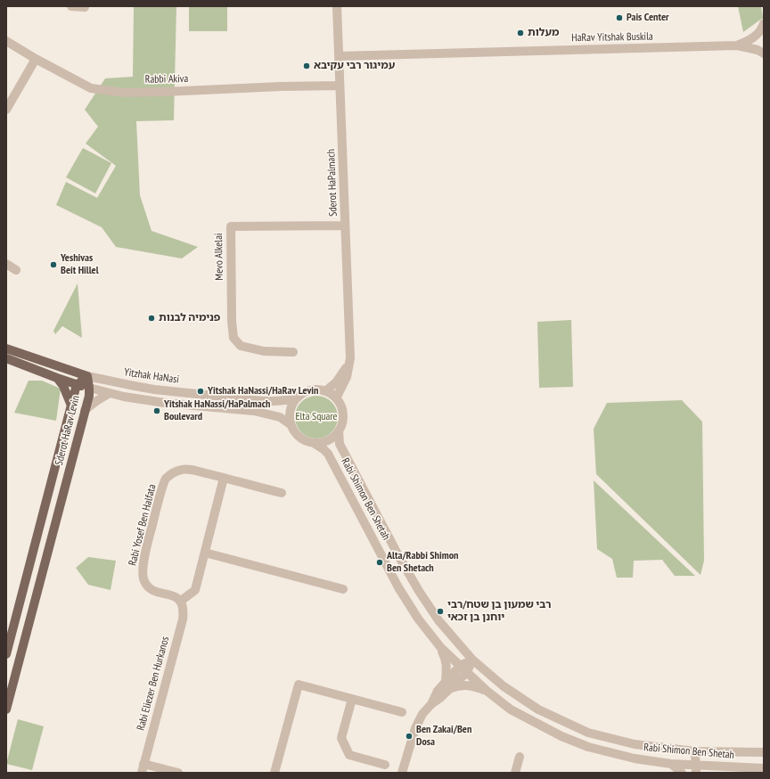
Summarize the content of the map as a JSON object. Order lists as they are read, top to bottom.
{
  "streets": {
    "main road": ["Yitzhak HaNasi", "Sderot HaRav Levin"],
    "street": [
      "HaRav Yitshak Buskila",
      "Rabbi Akiva",
      "Sderot HaPalmach",
      "Mevo Alkelai",
      "Rabi Shimon Ben Shetah",
      "Rabi Yosef Ben Halfata",
      "Rabi Eliezer Ben Hurkanos"
    ]
  },
  "crossings": [
    ["HaRav Yitshak Buskila", "Sderot HaPalmach"],
    ["Rabbi Akiva", "Sderot HaPalmach"],
    ["Sderot HaPalmach", "Mevo Alkelai"],
    ["Sderot HaPalmach", "Yitzhak HaNasi"],
    ["Sderot HaPalmach", "Rabi Shimon Ben Shetah"],
    ["Yitzhak HaNasi", "Sderot HaRav Levin"],
    ["Yitzhak HaNasi", "Rabi Shimon Ben Shetah"],
    ["Rabi Yosef Ben Halfata", "Rabi Eliezer Ben Hurkanos"]
  ],
  "parks": ["Elta Square"],
  "places": [
    "Pais Center",
    "מעלות",
    "עמיגור רבי עקיבא",
    "Yeshivas Beit Hillel",
    "פנימיה לבנות",
    "Yitshak HaNassi/HaRav Levin",
    "Yitshak HaNassi/HaPalmach Boulevard",
    "Alta/Rabbi Shimon Ben Shetach",
    "רבי שמעון בן שטח/רבי יוחנן בן זכאי",
    "Ben Zakai/Ben Dosa"
  ]
}
